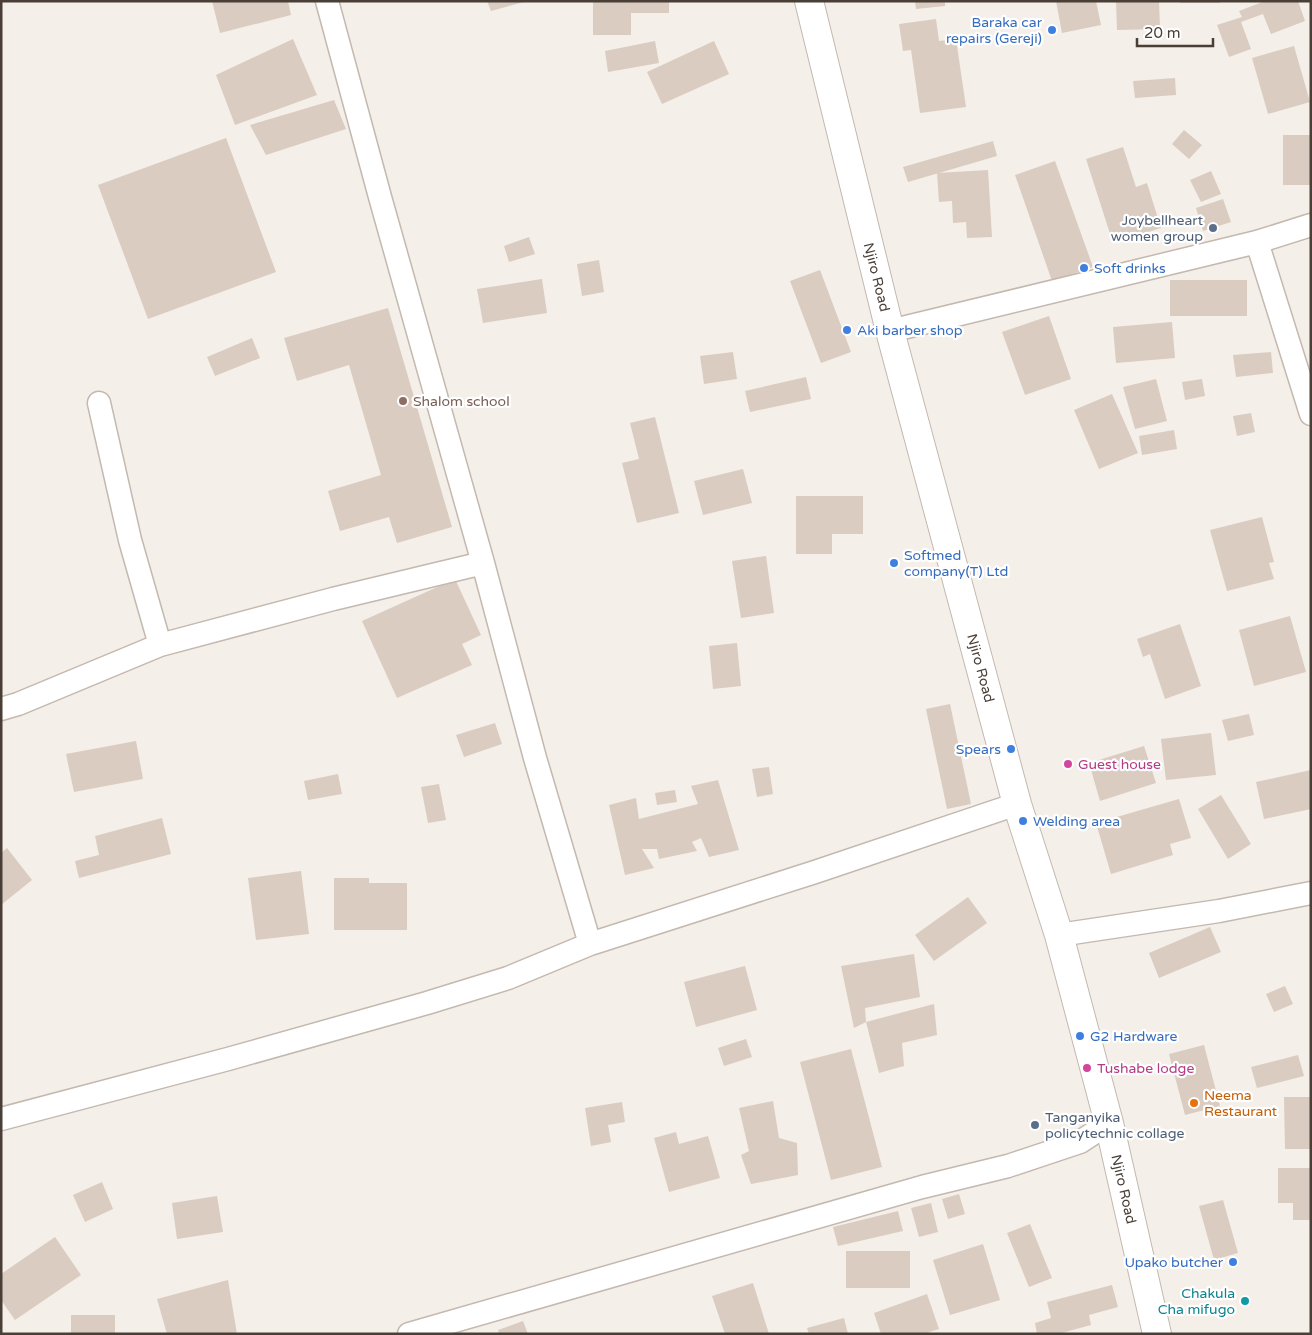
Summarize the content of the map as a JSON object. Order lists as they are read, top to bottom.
{
  "streets": {
    "street": ["Njiro Road"]
  },
  "places": [
    "Baraka car repairs (Gereji)",
    "Joybellheart women group",
    "Soft drinks",
    "Aki barber shop",
    "Shalom school",
    "Softmed company(T) Ltd",
    "Spears",
    "Guest house",
    "Welding area",
    "G2 Hardware",
    "Tushabe lodge",
    "Neema Restaurant",
    "Tanganyika policytechnic collage",
    "Upako butcher",
    "Chakula Cha mifugo"
  ],
  "scale_bar": "20 m"
}
